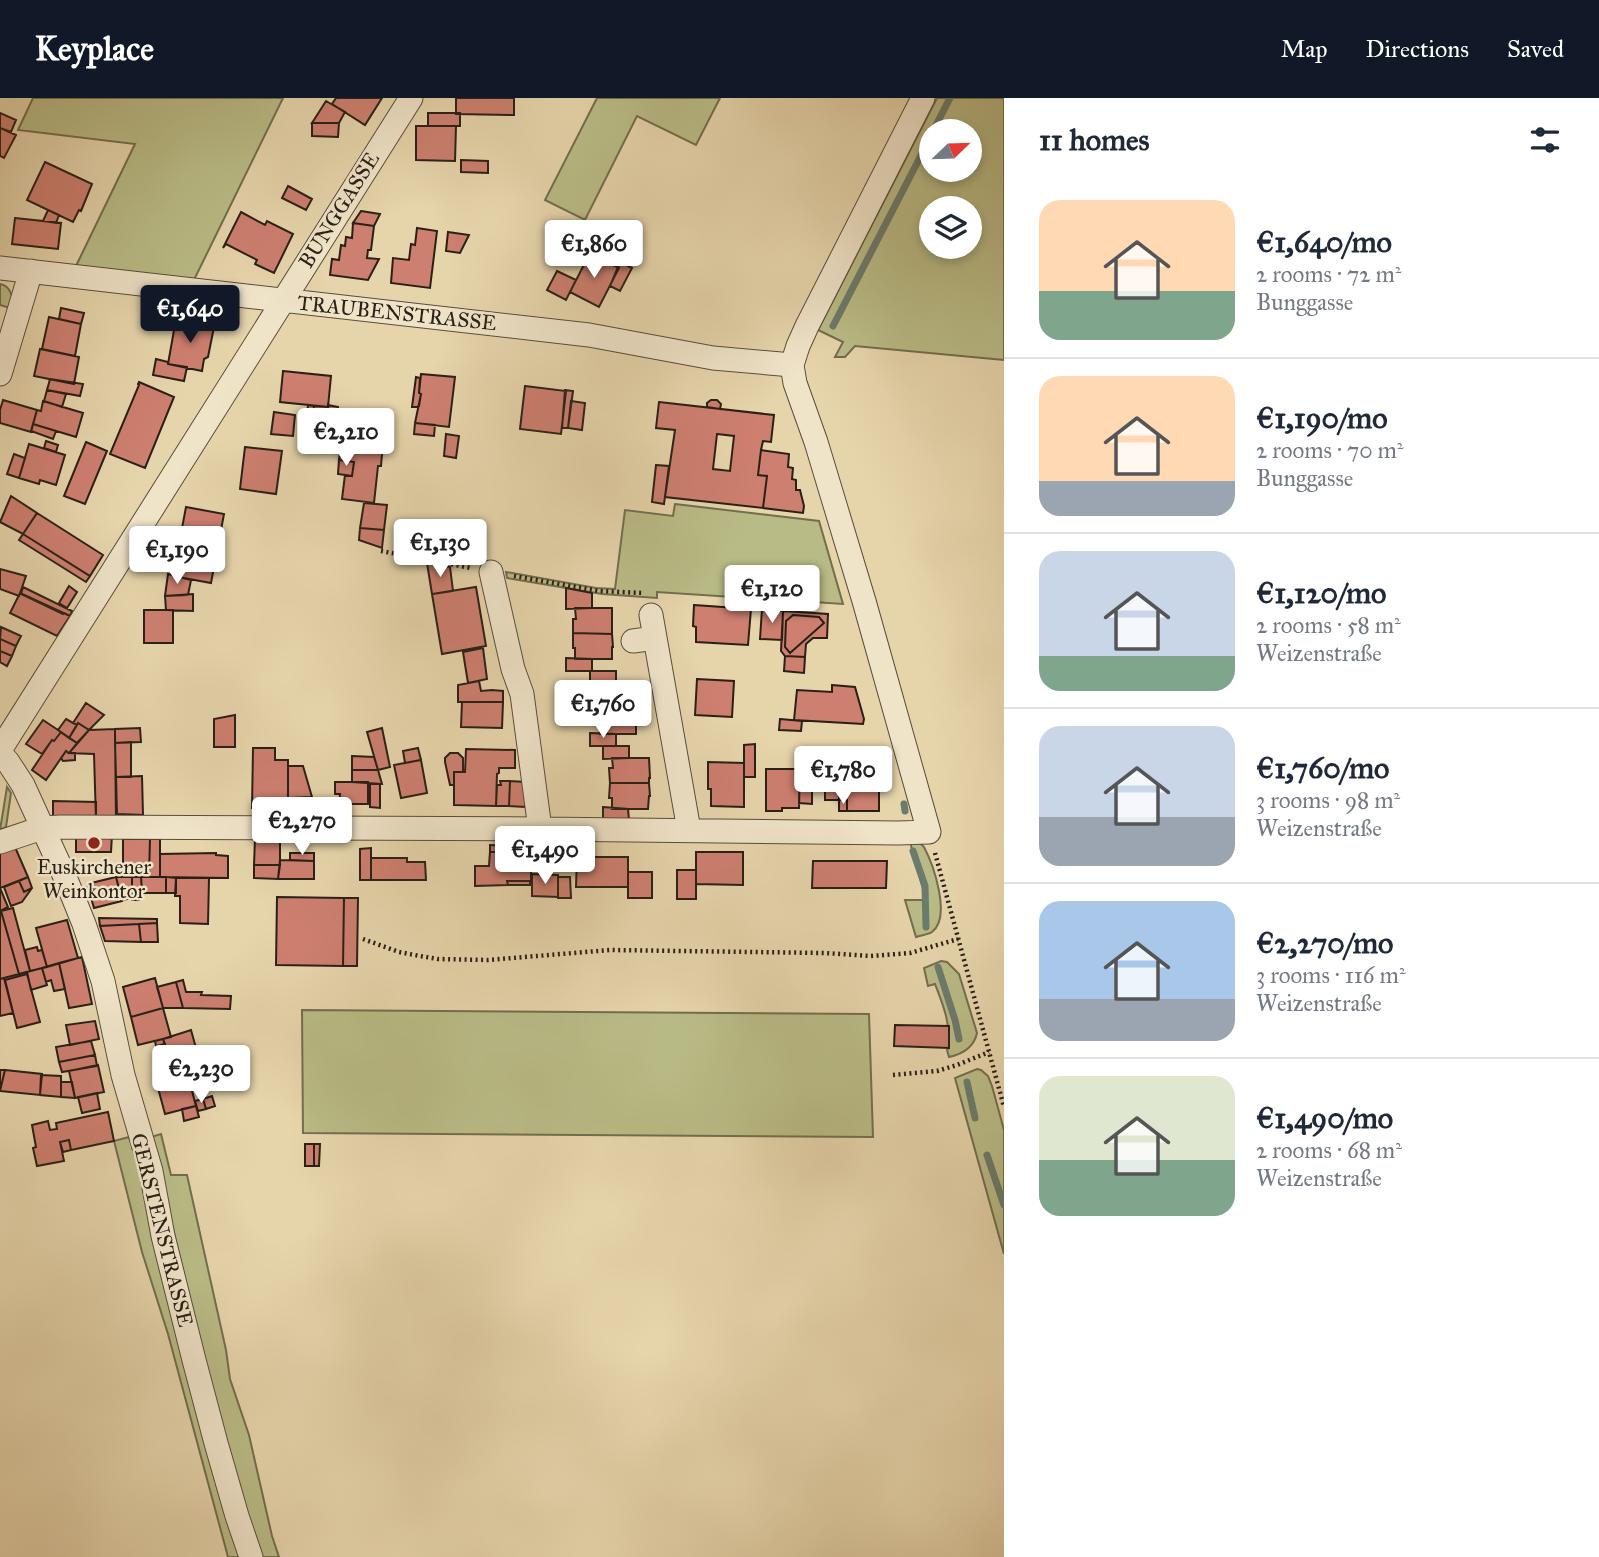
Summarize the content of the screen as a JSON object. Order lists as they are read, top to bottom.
{
  "streets": {
    "street": ["BUNGGASSE", "TRAUBENSTRASSE", "GERSTENSTRASSE"]
  },
  "crossings": [
    ["BUNGGASSE", "TRAUBENSTRASSE"],
    ["BUNGGASSE", "GERSTENSTRASSE"]
  ],
  "places": ["Euskirchener Weinkontor"],
  "north": "top right",
  "page": {
    "header": "Keyplace",
    "nav": ["Map", "Directions", "Saved"],
    "heading": "11 homes",
    "list": [
      {
        "name": "€1,640/mo",
        "note": "2 rooms · 72 m² · Bunggasse"
      },
      {
        "name": "€1,190/mo",
        "note": "2 rooms · 70 m² · Bunggasse"
      },
      {
        "name": "€1,120/mo",
        "note": "2 rooms · 58 m² · Weizenstraße"
      },
      {
        "name": "€1,760/mo",
        "note": "3 rooms · 98 m² · Weizenstraße"
      },
      {
        "name": "€2,270/mo",
        "note": "3 rooms · 116 m² · Weizenstraße"
      },
      {
        "name": "€1,490/mo",
        "note": "2 rooms · 68 m² · Weizenstraße"
      }
    ],
    "price": [
      "€1,860",
      "€1,640",
      "€2,210",
      "€1,130",
      "€1,190",
      "€1,120",
      "€1,760",
      "€1,780",
      "€2,270",
      "€1,490",
      "€2,230"
    ]
  }
}
